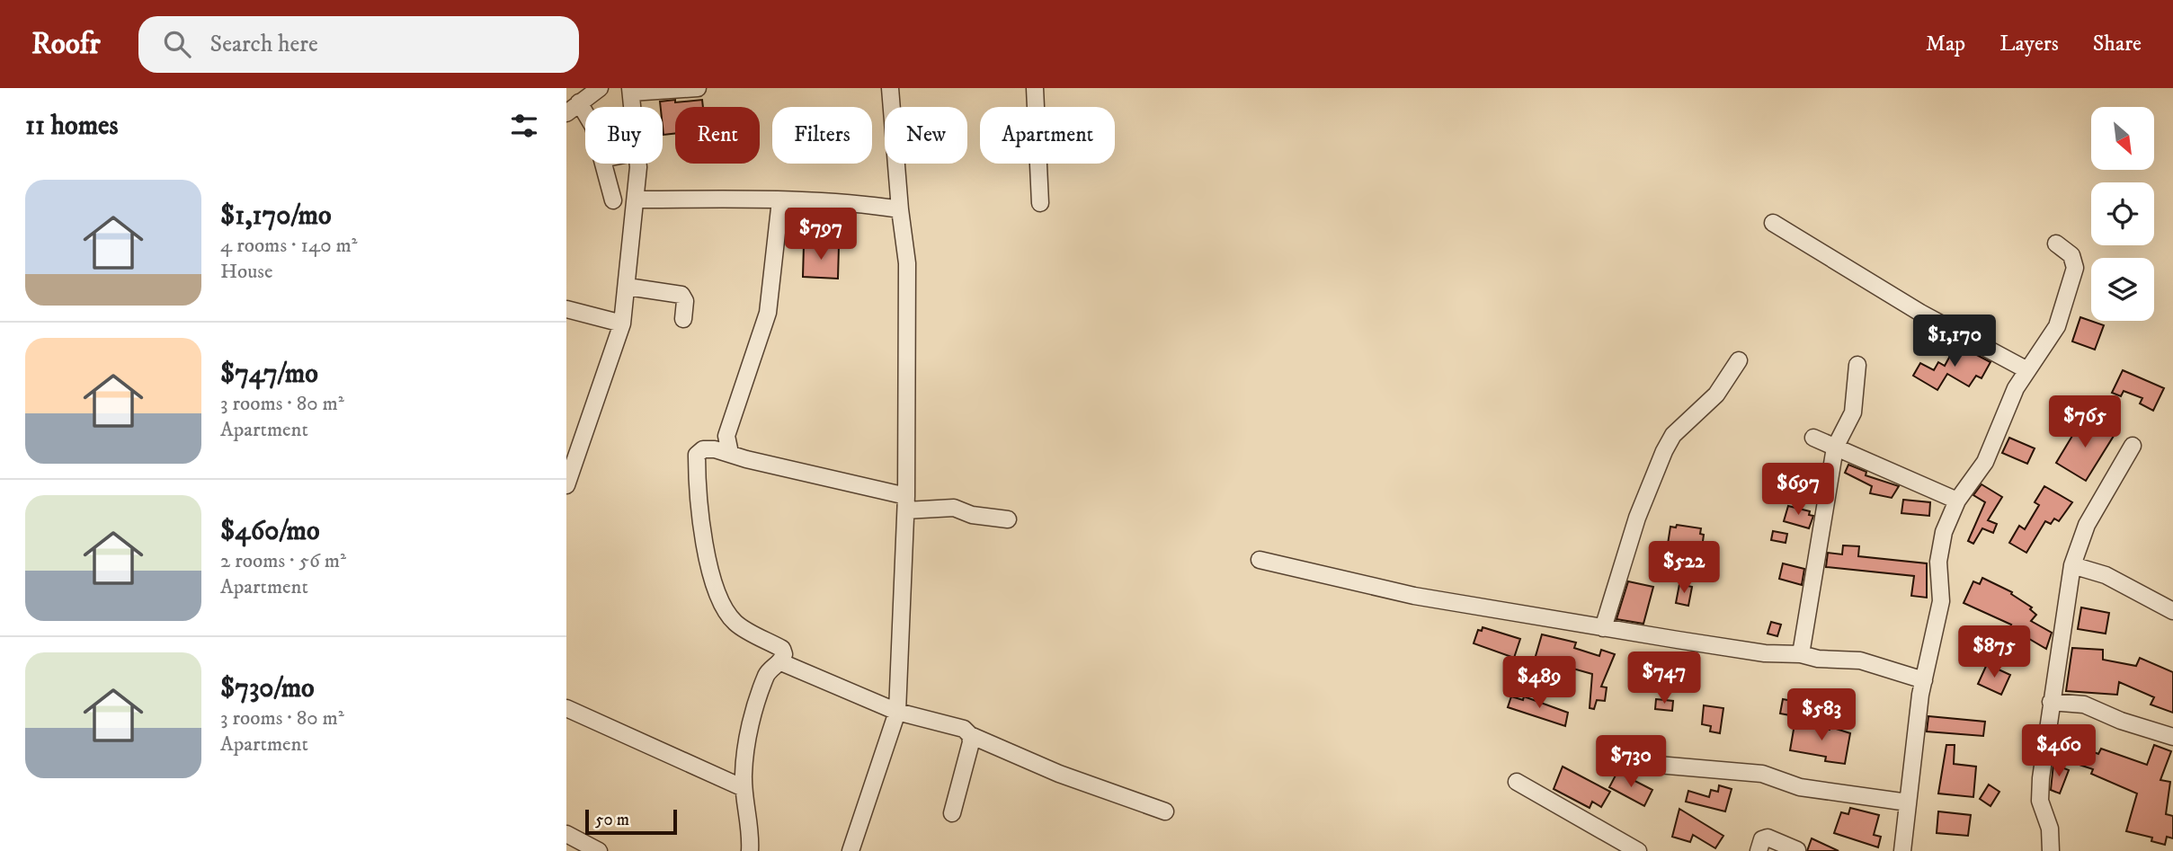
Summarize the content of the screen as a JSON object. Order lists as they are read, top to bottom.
{
  "scale_bar": "50 m",
  "north": "bottom right",
  "page": {
    "header": "Roofr",
    "search": "Search here",
    "nav": ["Map", "Layers", "Share"],
    "heading": "11 homes",
    "chip": [
      "Buy",
      "Rent",
      "Filters",
      "New",
      "Apartment"
    ],
    "list": [
      {
        "name": "$1,170/mo",
        "note": "4 rooms · 140 m² · House"
      },
      {
        "name": "$747/mo",
        "note": "3 rooms · 80 m² · Apartment"
      },
      {
        "name": "$460/mo",
        "note": "2 rooms · 56 m² · Apartment"
      },
      {
        "name": "$730/mo",
        "note": "3 rooms · 80 m² · Apartment"
      }
    ],
    "price": [
      "$797",
      "$1,170",
      "$765",
      "$697",
      "$522",
      "$875",
      "$747",
      "$489",
      "$583",
      "$460",
      "$730"
    ],
    "scale": "50 m"
  }
}
